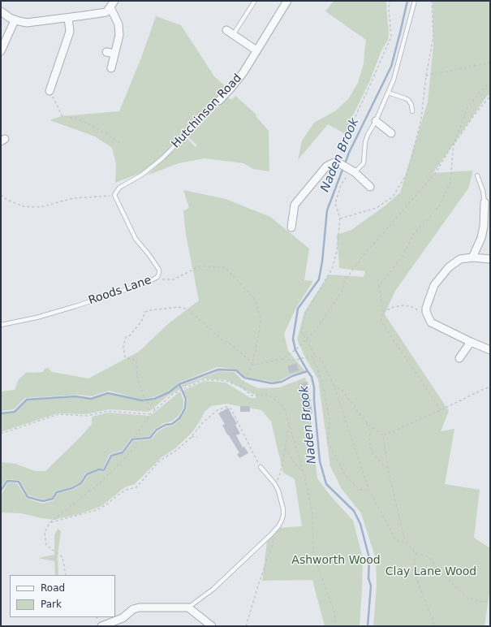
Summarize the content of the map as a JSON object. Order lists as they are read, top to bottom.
{
  "streets": {
    "street": ["Hutchinson Road"],
    "lane": ["Roods Lane"]
  },
  "crossings": [
    ["Hutchinson Road", "Roods Lane"]
  ],
  "water": ["Naden Brook"],
  "parks": ["Ashworth Wood", "Clay Lane Wood"],
  "legend": ["Road", "Park"]
}
